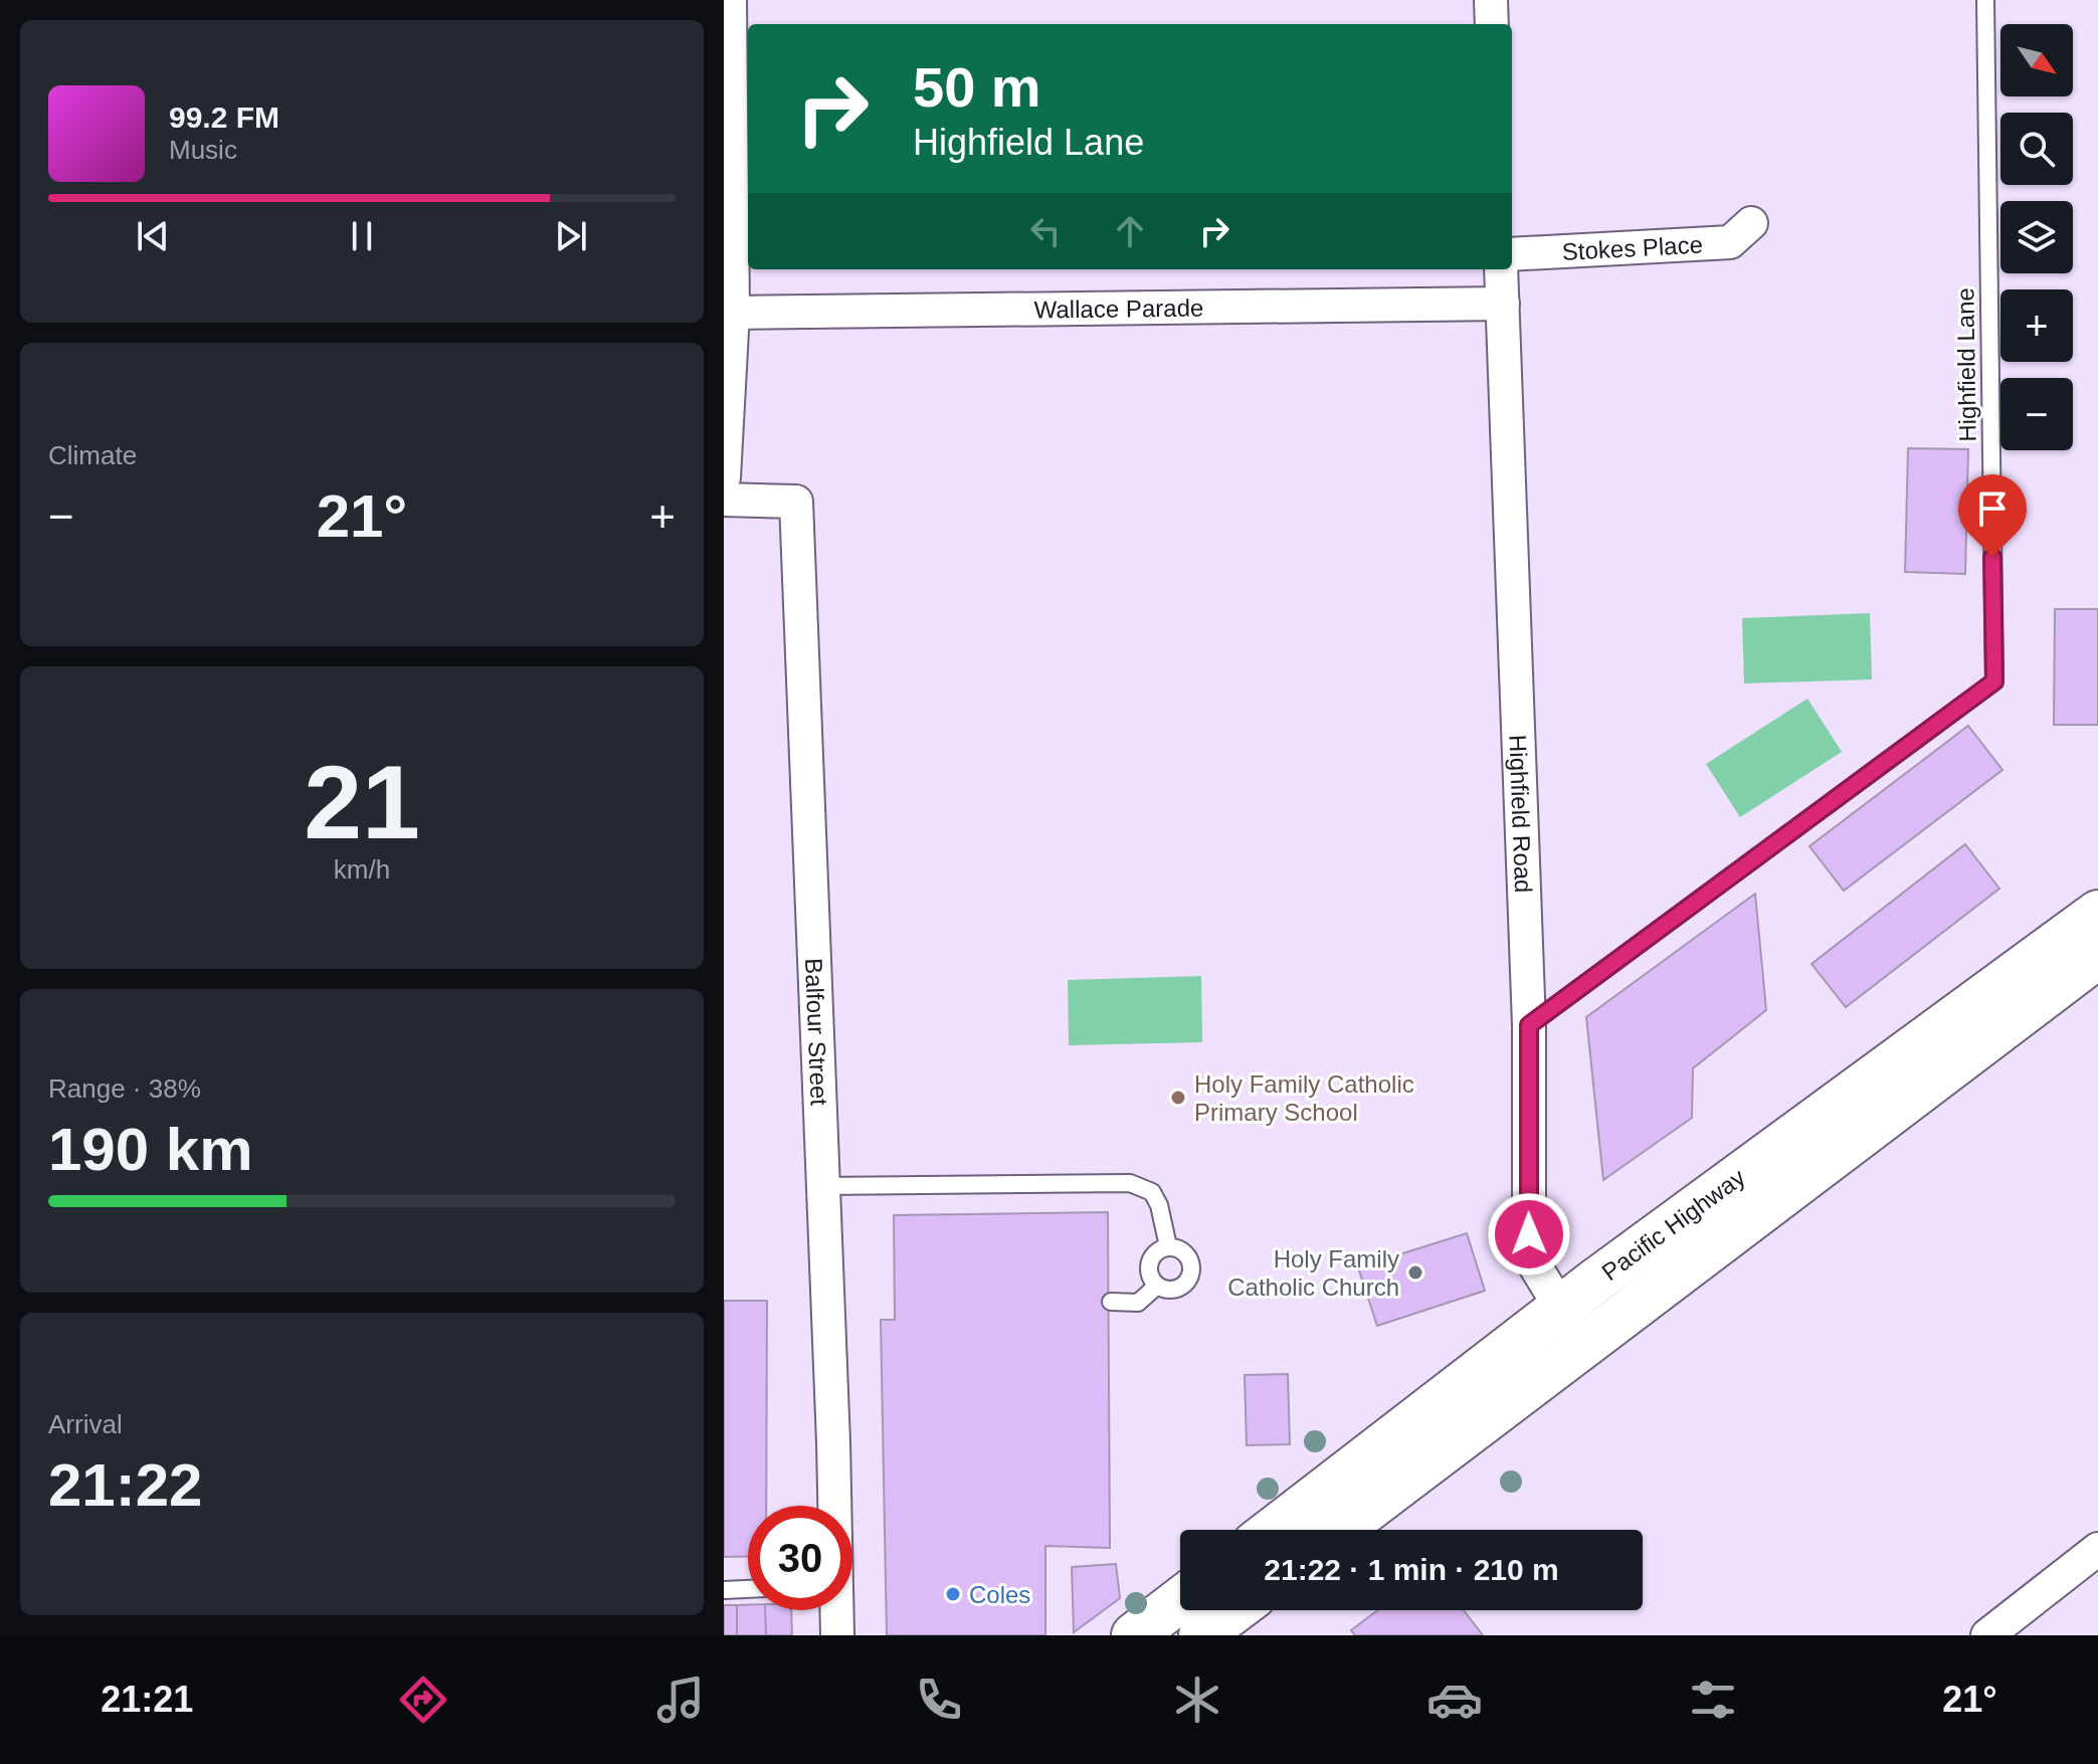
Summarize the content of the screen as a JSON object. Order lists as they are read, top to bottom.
{
  "streets": {
    "highway": ["Pacific Highway"],
    "street": [
      "Stokes Place",
      "Wallace Parade",
      "Highfield Road",
      "Balfour Street"
    ],
    "lane": ["Highfield Lane"]
  },
  "crossings": [
    ["Wallace Parade", "Highfield Road"],
    ["Highfield Lane", "Highfield Road"],
    ["Highfield Road", "Pacific Highway"]
  ],
  "places": ["Holy Family Catholic Primary School", "Holy Family Catholic Church", "Coles"],
  "north": "bottom right",
  "page": {
    "map_buttons": ["+", "−"],
    "turn": ["50 m", "Highfield Lane"],
    "song": ["99.2 FM", "Music"],
    "tile": [
      "Climate",
      ["21", "km/h"],
      ["Range · 38%", "190 km"],
      ["Arrival", "21:22"]
    ],
    "heat": ["−", "21°", "+"],
    "limit": "30",
    "trip": "21:22 · 1 min · 210 m",
    "tabs": ["21:21", "21°"]
  }
}
